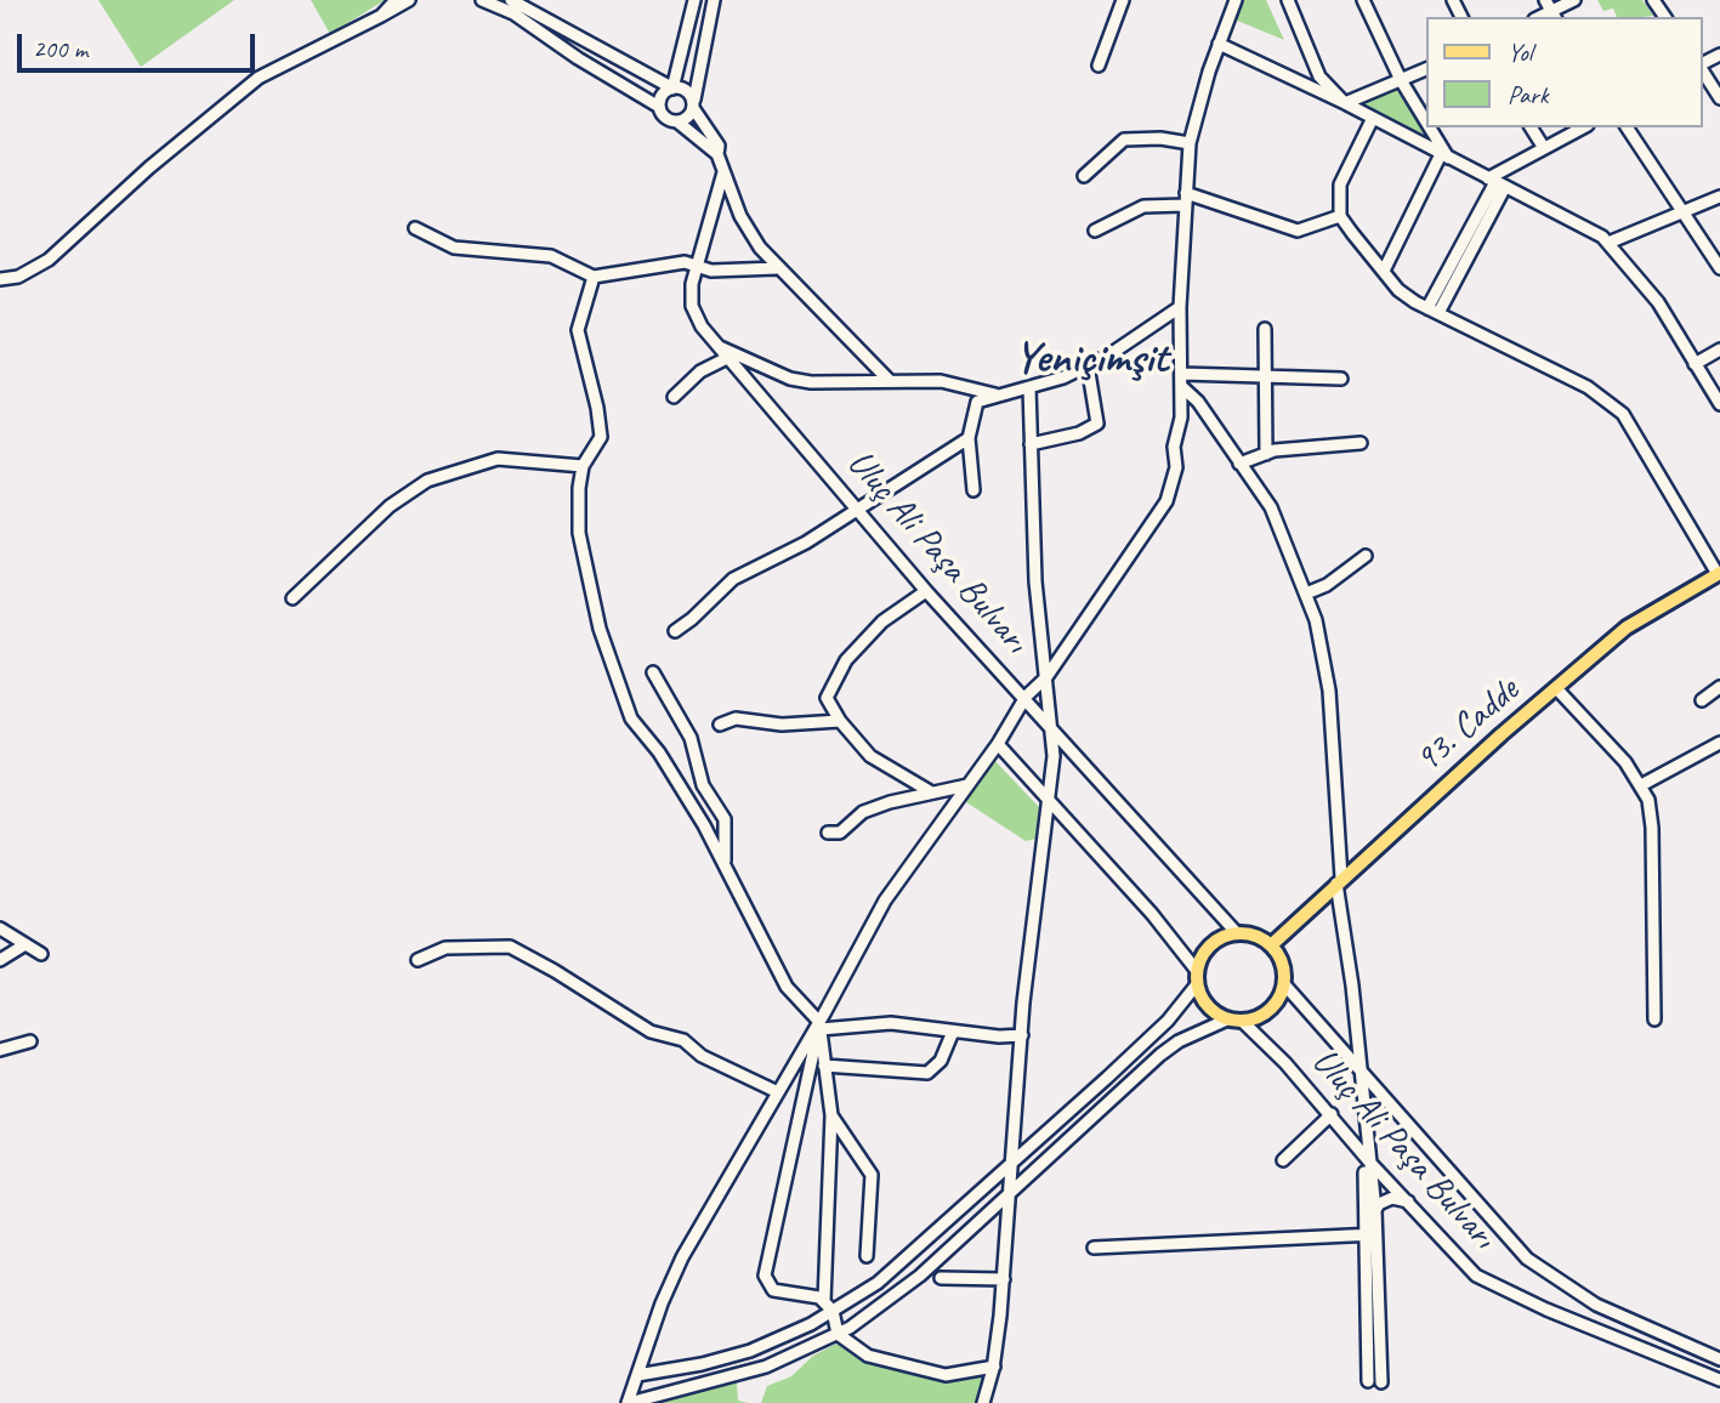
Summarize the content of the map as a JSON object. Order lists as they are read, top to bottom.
{
  "streets": {
    "main road": ["Uluç Ali Paşa Bulvarı", "93. Cadde"]
  },
  "crossings": [
    ["Uluç Ali Paşa Bulvarı", "93. Cadde"]
  ],
  "districts": ["Yeniçimşit"],
  "legend": ["Yol", "Park"],
  "scale_bar": "200 m"
}
